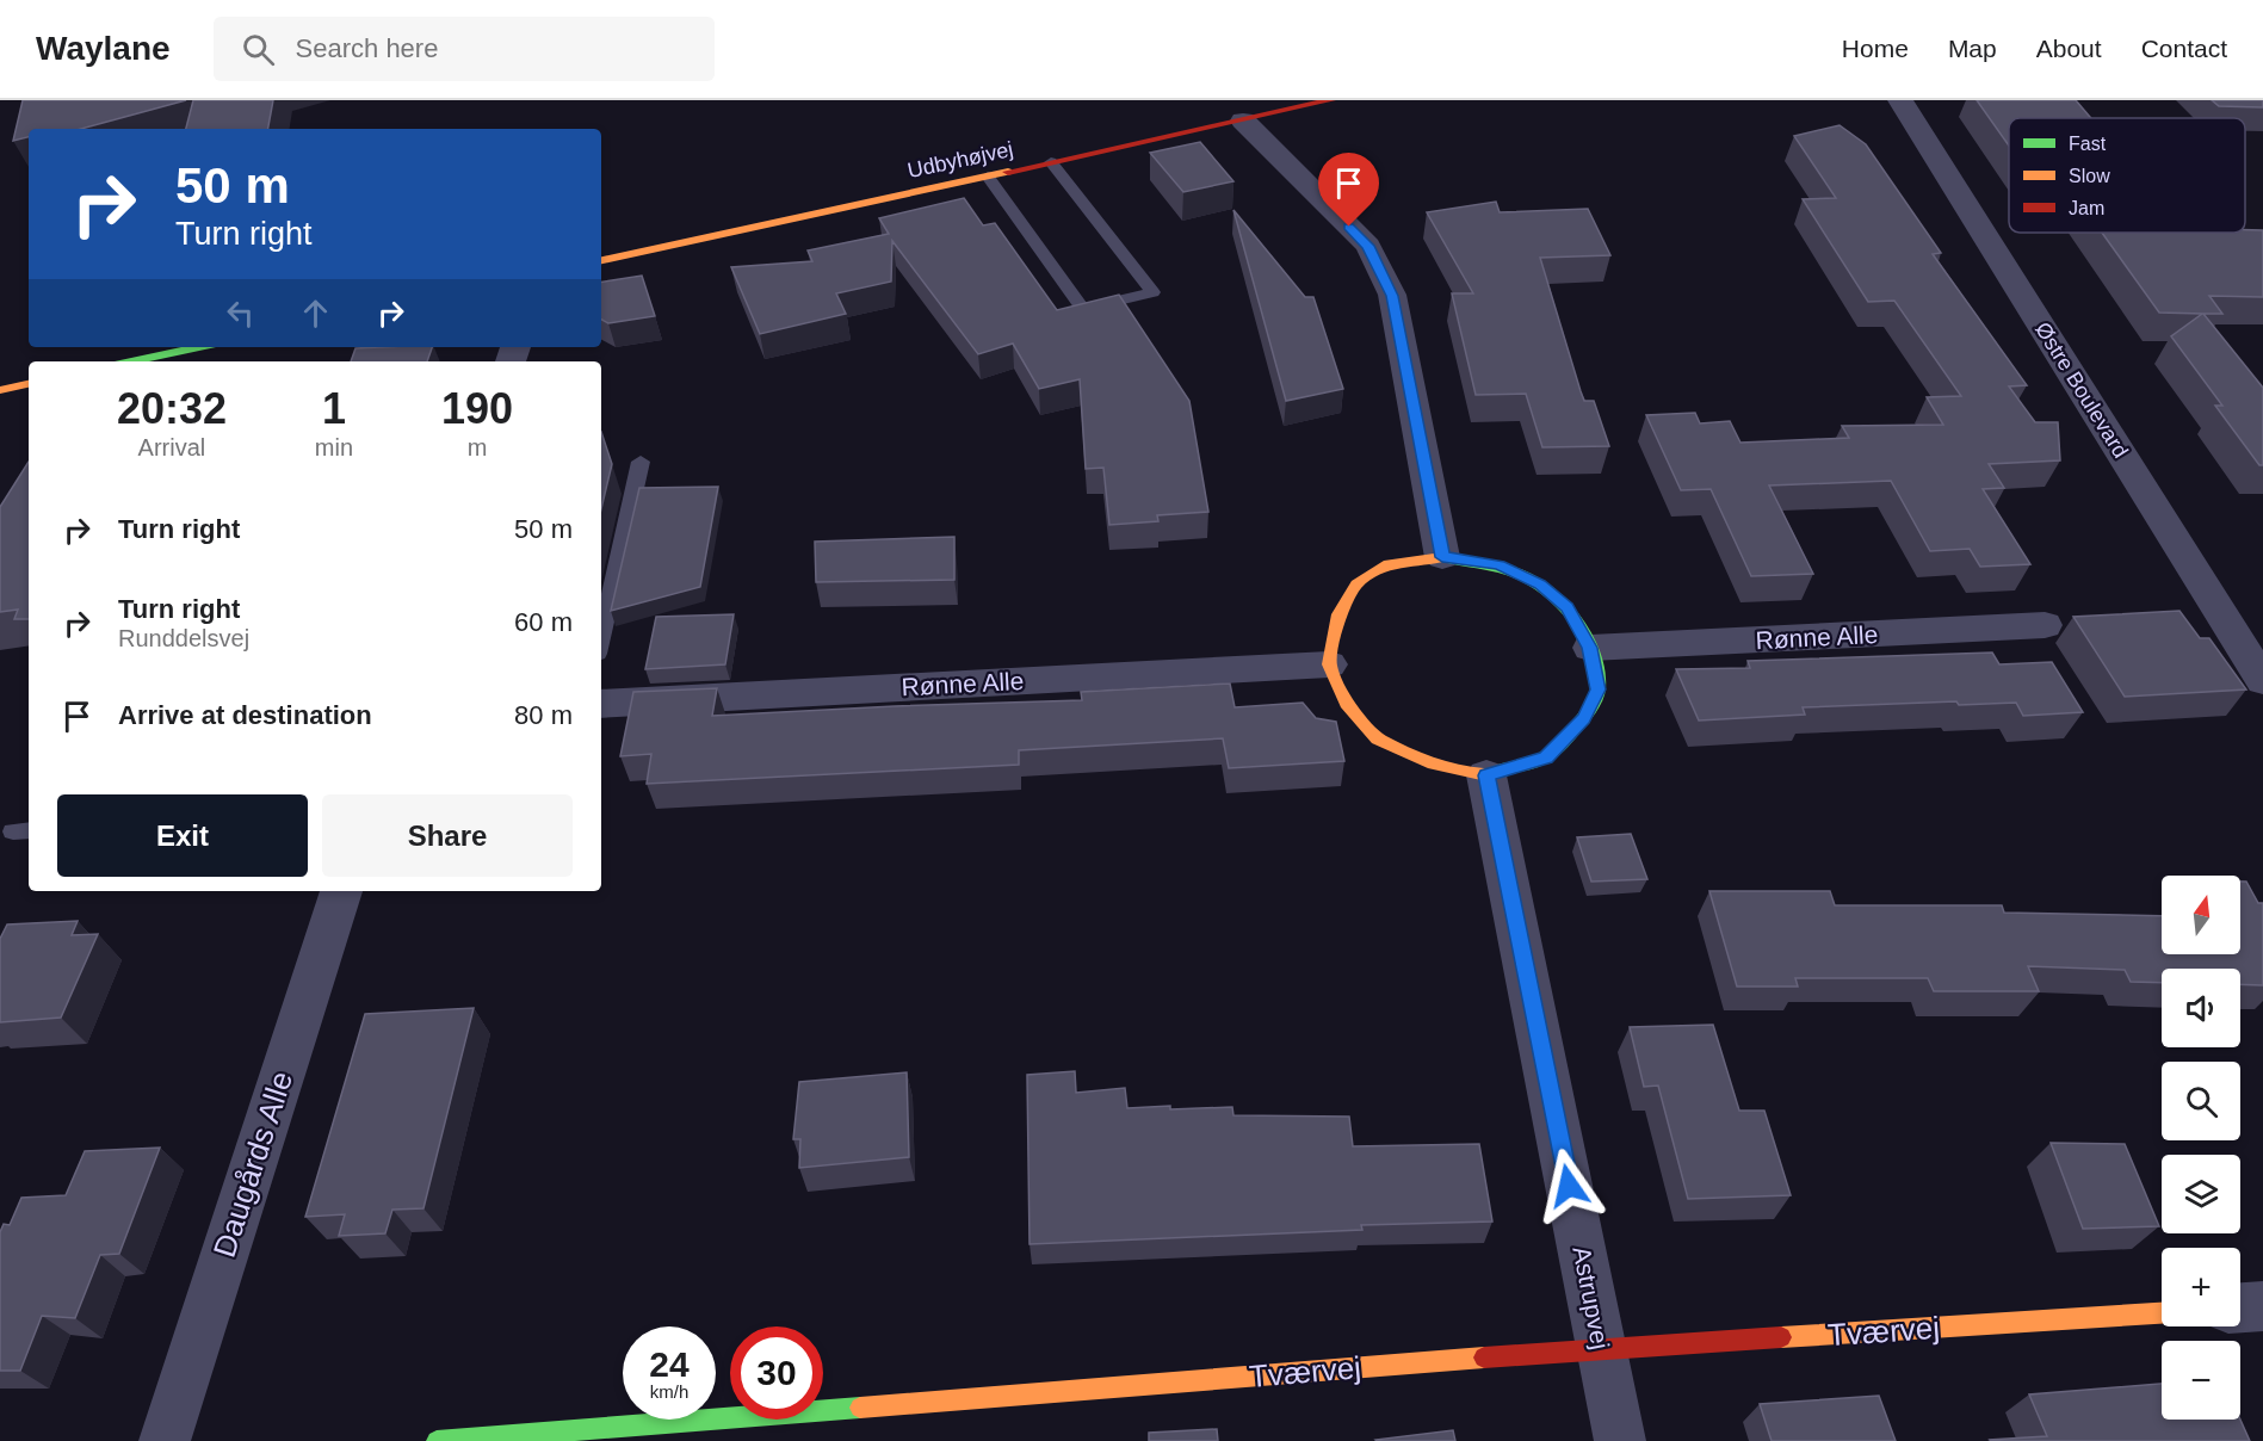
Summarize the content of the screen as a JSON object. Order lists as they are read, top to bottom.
{
  "streets": {
    "street": [
      "Udbyhøjvej",
      "Østre Boulevard",
      "Rønne Alle",
      "Daugårds Alle",
      "Astrupvej",
      "Tværvej"
    ]
  },
  "crossings": [
    ["Rønne Alle", "Astrupvej"],
    ["Astrupvej", "Tværvej"]
  ],
  "legend": ["Fast", "Slow", "Jam"],
  "north": "top",
  "page": {
    "header": "Waylane",
    "search": "Search here",
    "nav": [
      "Home",
      "Map",
      "About",
      "Contact"
    ],
    "turn": ["50 m", "Turn right"],
    "eta": [
      "20:32",
      "Arrival",
      "1",
      "min",
      "190",
      "m"
    ],
    "list": [
      {
        "name": "Turn right",
        "value": "50 m"
      },
      {
        "name": "Turn right",
        "note": "Runddelsvej",
        "value": "60 m"
      },
      {
        "name": "Arrive at destination",
        "value": "80 m"
      }
    ],
    "buttons": ["Exit", "Share"],
    "map_buttons": ["+", "−"],
    "speed": "24 km/h",
    "limit": "30"
  }
}
